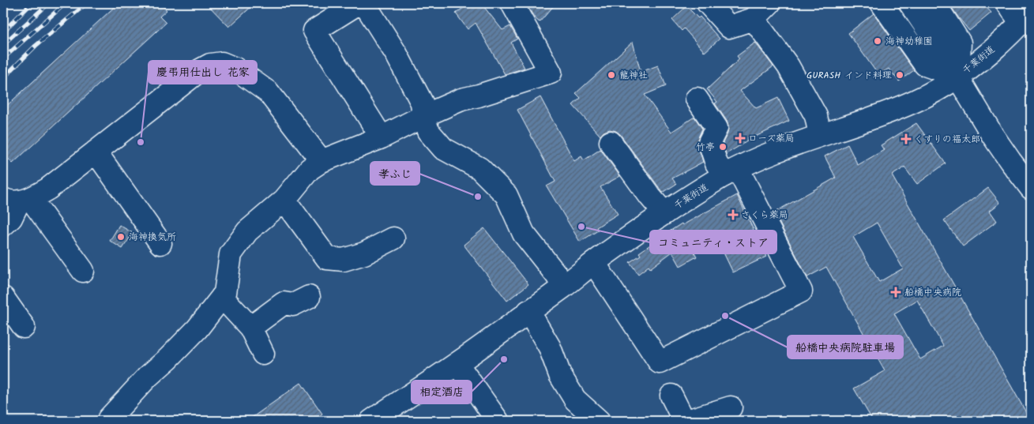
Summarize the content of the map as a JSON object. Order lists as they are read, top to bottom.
{
  "streets": {
    "main road": ["千葉街道"]
  },
  "places": {
    "other": [
      "海神幼稚園",
      "龍神社",
      "GURASH インド料理",
      "慶弔用仕出し 花家",
      "竹亭",
      "孝ふじ",
      "コミュニティ・ストア",
      "海神換気所",
      "船橋中央病院駐車場",
      "相定酒店"
    ],
    "health": [
      "ローズ薬局",
      "くすりの福太郎",
      "さくら薬局",
      "船橋中央病院"
    ]
  }
}
